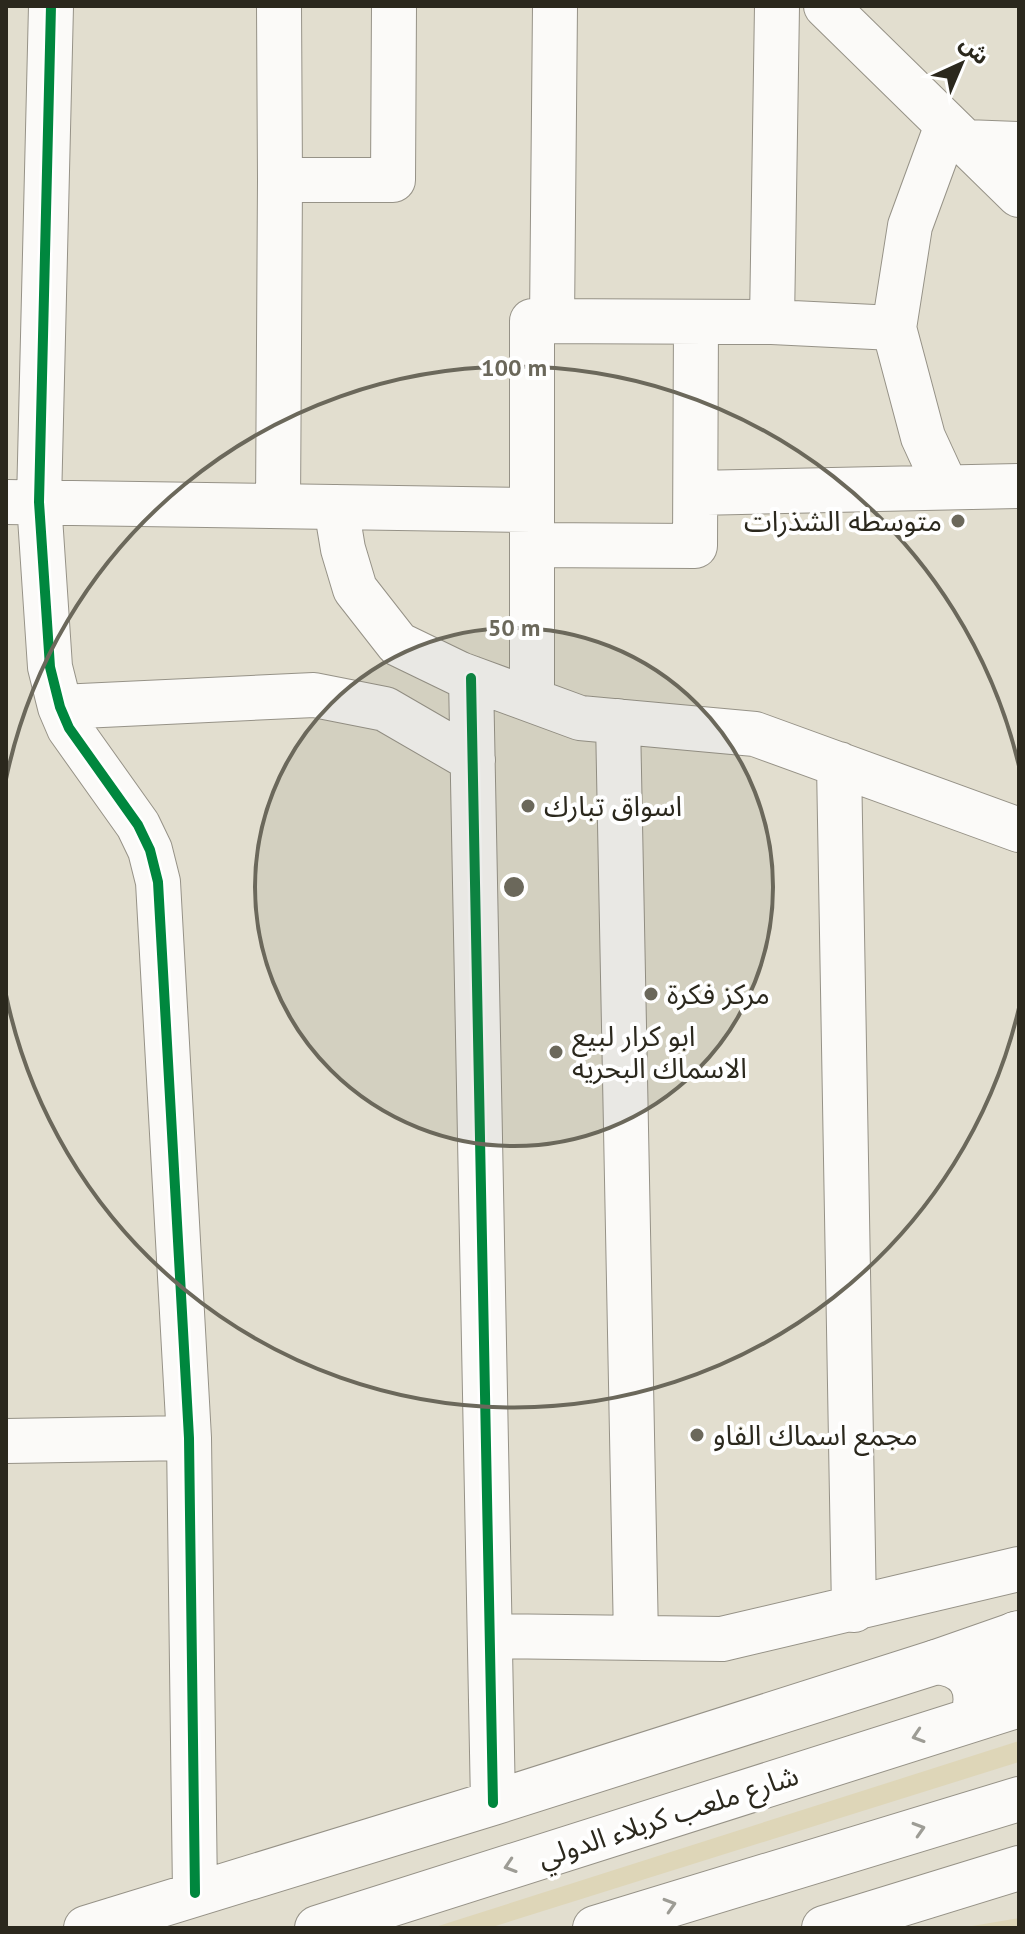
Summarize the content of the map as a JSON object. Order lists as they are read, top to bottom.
{
  "streets": {
    "street": ["شارع ملعب كربلاء الدولي"]
  },
  "places": [
    "متوسطه الشذرات",
    "اسواق تبارك",
    "مركز فكرة",
    "ابو كرار لبيع الاسماك البحريه",
    "مجمع اسماك الفاو"
  ],
  "north": "top right",
  "rings": ["100 m", "50 m"]
}
